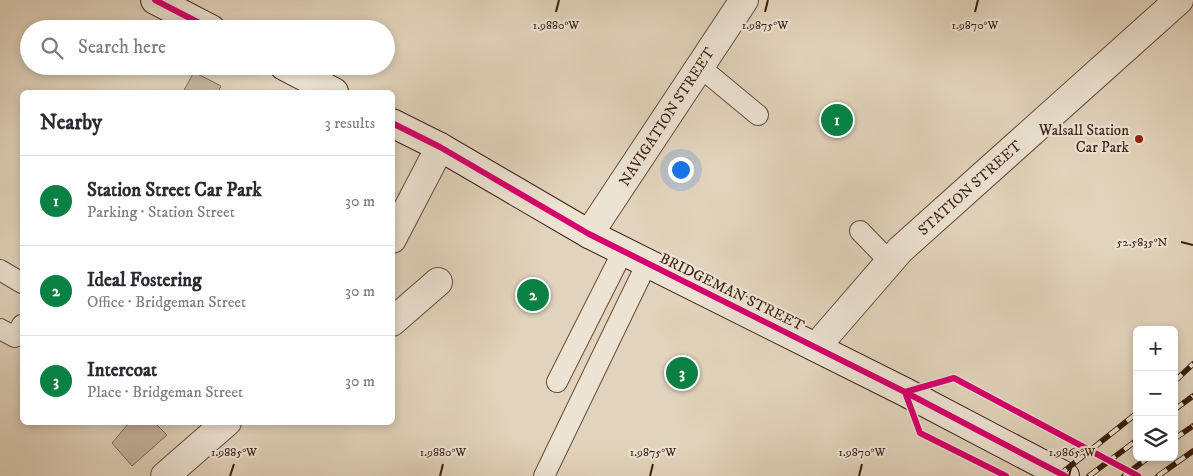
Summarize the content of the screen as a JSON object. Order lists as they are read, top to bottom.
{
  "streets": {
    "street": ["NAVIGATION STREET", "STATION STREET", "BRIDGEMAN STREET"]
  },
  "crossings": [
    ["NAVIGATION STREET", "BRIDGEMAN STREET"],
    ["STATION STREET", "BRIDGEMAN STREET"]
  ],
  "places": ["Walsall Station Car Park"],
  "page": {
    "search": "Search here",
    "heading": ["Nearby", "3 results"],
    "pins": ["1", "2", "3"],
    "list": [
      {
        "mark": "1",
        "name": "Station Street Car Park",
        "note": "Parking · Station Street",
        "value": "30 m"
      },
      {
        "mark": "2",
        "name": "Ideal Fostering",
        "note": "Office · Bridgeman Street",
        "value": "30 m"
      },
      {
        "mark": "3",
        "name": "Intercoat",
        "note": "Place · Bridgeman Street",
        "value": "30 m"
      }
    ],
    "map_buttons": ["+", "−"]
  },
  "coordinates": [
    "1.9880°W",
    "1.9875°W",
    "1.9870°W",
    "52.5835°N",
    "1.9885°W",
    "1.9865°W"
  ]
}
